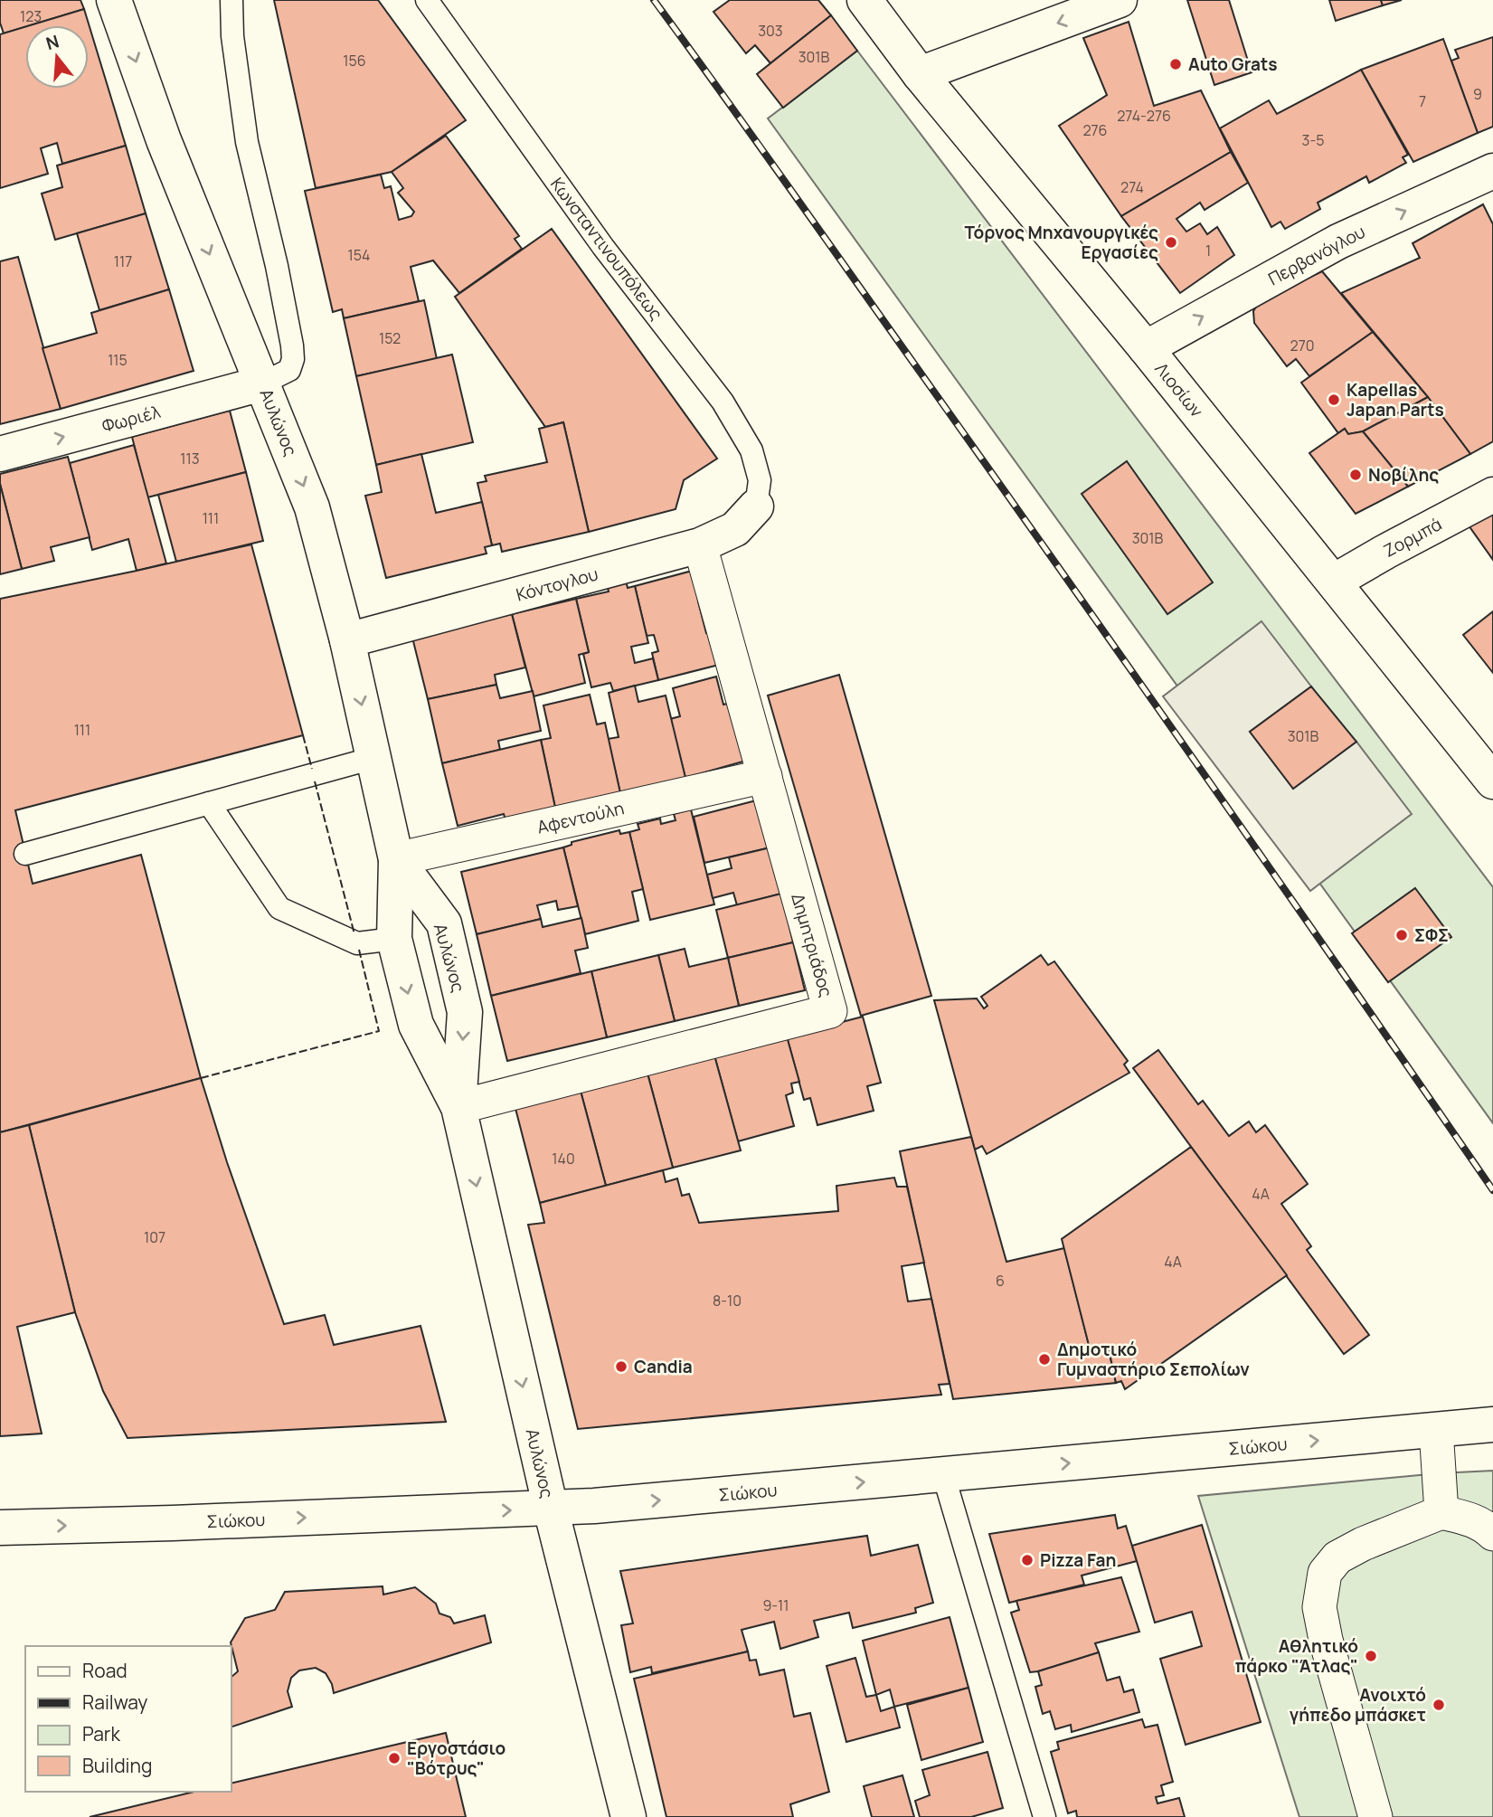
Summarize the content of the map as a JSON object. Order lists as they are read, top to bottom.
{
  "streets": {
    "street": [
      "Περβανόγλου",
      "Λιοσίων",
      "Φωριέλ",
      "Αυλώνος",
      "Ζορμπά",
      "Κόντογλου",
      "Αφεντούλη",
      "Δημητριάδος",
      "Σιώκου"
    ],
    "lane": ["Κωνσταντινουπόλεως"]
  },
  "crossings": [
    ["Κωνσταντινουπόλεως", "Κόντογλου"],
    ["Περβανόγλου", "Λιοσίων"],
    ["Λιοσίων", "Ζορμπά"],
    ["Φωριέλ", "Αυλώνος"],
    ["Αυλώνος", "Κόντογλου"],
    ["Αυλώνος", "Αφεντούλη"],
    ["Αυλώνος", "Δημητριάδος"],
    ["Αυλώνος", "Σιώκου"],
    ["Κόντογλου", "Δημητριάδος"],
    ["Αφεντούλη", "Δημητριάδος"]
  ],
  "one_way": [
    "Περβανόγλου",
    "Φωριέλ",
    "Αυλώνος",
    "Σιώκου"
  ],
  "places": [
    "Auto Grats",
    "Τόρνος Μηχανουργικές Εργασίες",
    "Kapellas Japan Parts",
    "Νοβίλης",
    "ΣΦΣ",
    "Δημοτικό Γυμναστήριο Σεπολίων",
    "Candia",
    "Pizza Fan",
    "Αθλητικό πάρκο \"Άτλας\"",
    "Ανοιχτό γήπεδο μπάσκετ",
    "Εργοστάσιο \"Βότρυς\""
  ],
  "house_numbers": [
    "123",
    "303",
    "301Β",
    "156",
    "9",
    "7",
    "274-276",
    "276",
    "3-5",
    "274",
    "1",
    "154",
    "117",
    "152",
    "270",
    "115",
    "113",
    "111",
    "301Β",
    "111",
    "301Β",
    "140",
    "4Α",
    "107",
    "4Α",
    "6",
    "8-10",
    "9-11"
  ],
  "legend": [
    "Road",
    "Railway",
    "Park",
    "Building"
  ],
  "north": "top"
}
